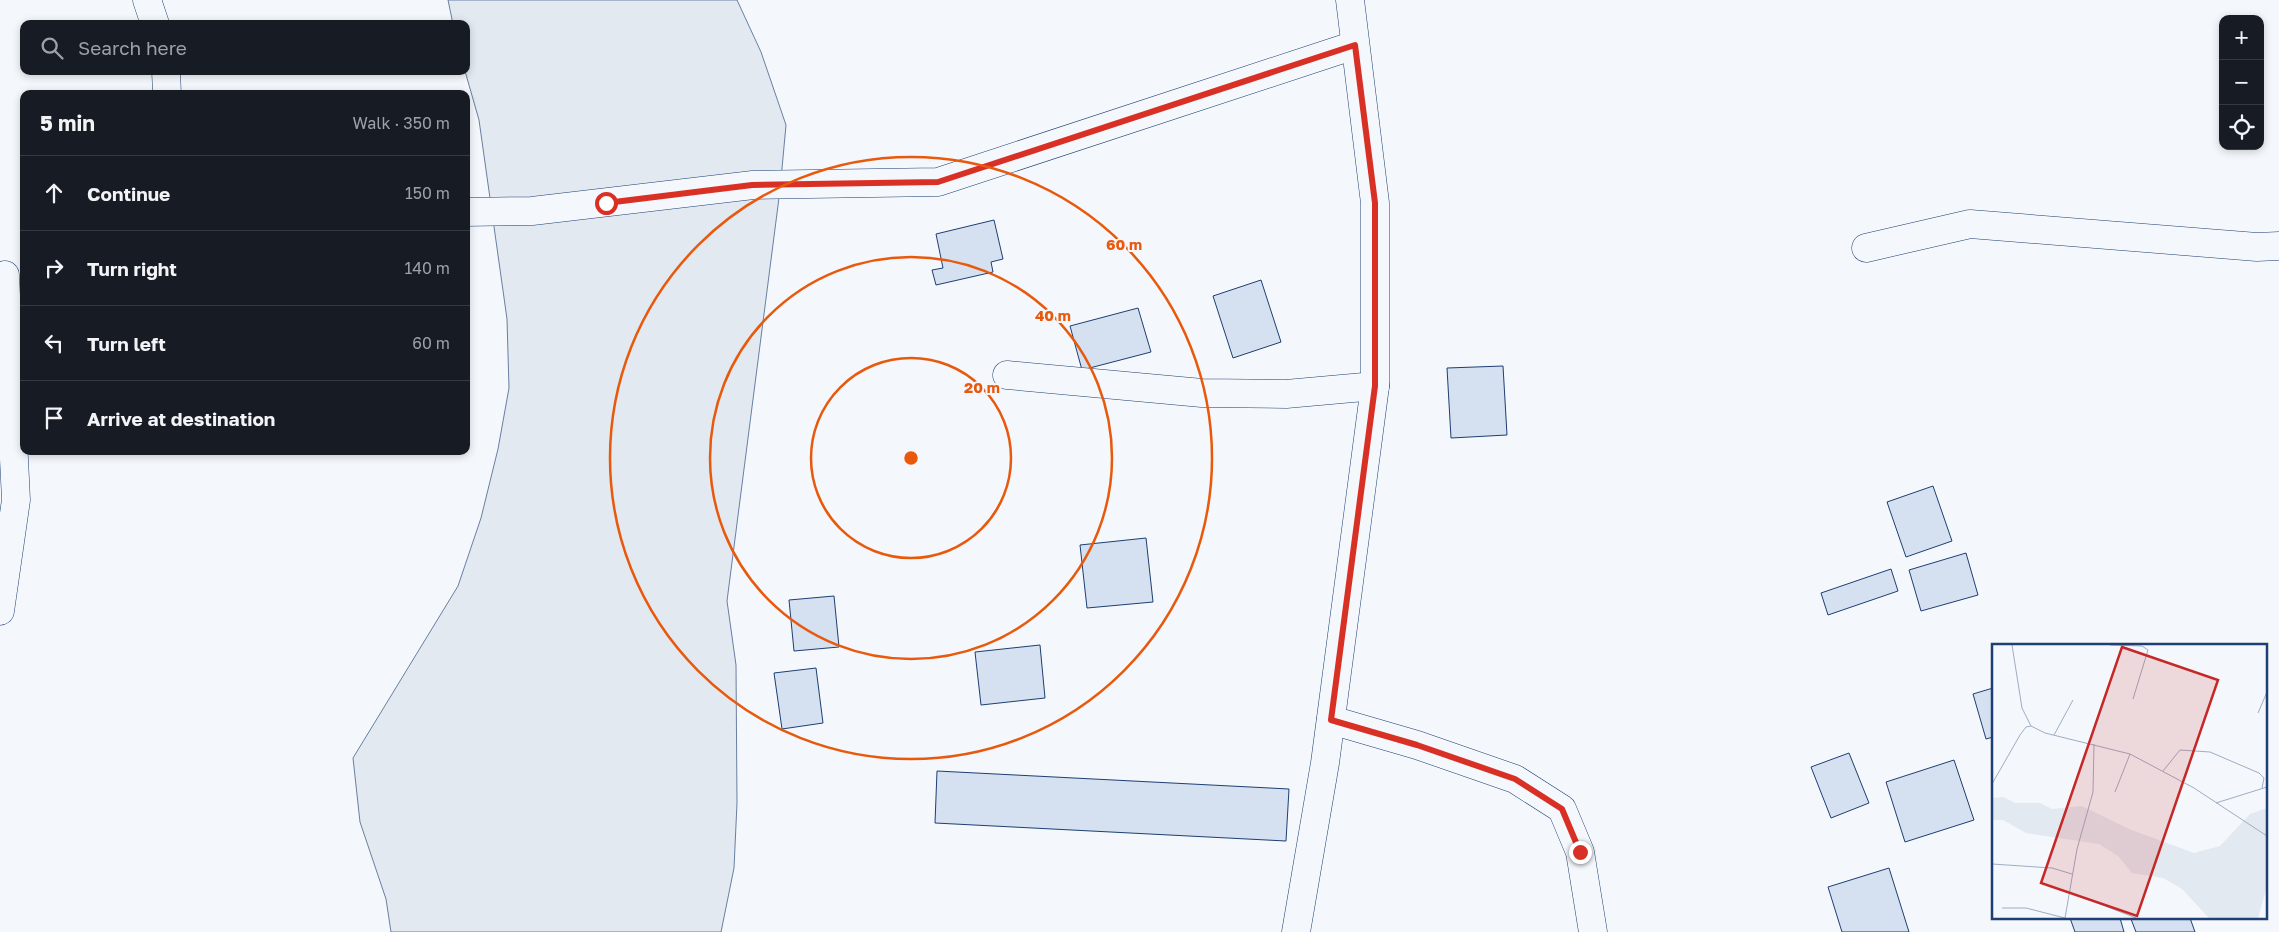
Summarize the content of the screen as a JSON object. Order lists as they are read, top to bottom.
{
  "page": {
    "map_buttons": ["+", "−"],
    "search": "Search here",
    "heading": ["5 min", "Walk · 350 m"],
    "list": [
      ["Continue", "150 m"],
      ["Turn right", "140 m"],
      ["Turn left", "60 m"],
      "Arrive at destination"
    ]
  },
  "rings": ["60 m", "40 m", "20 m"]
}
